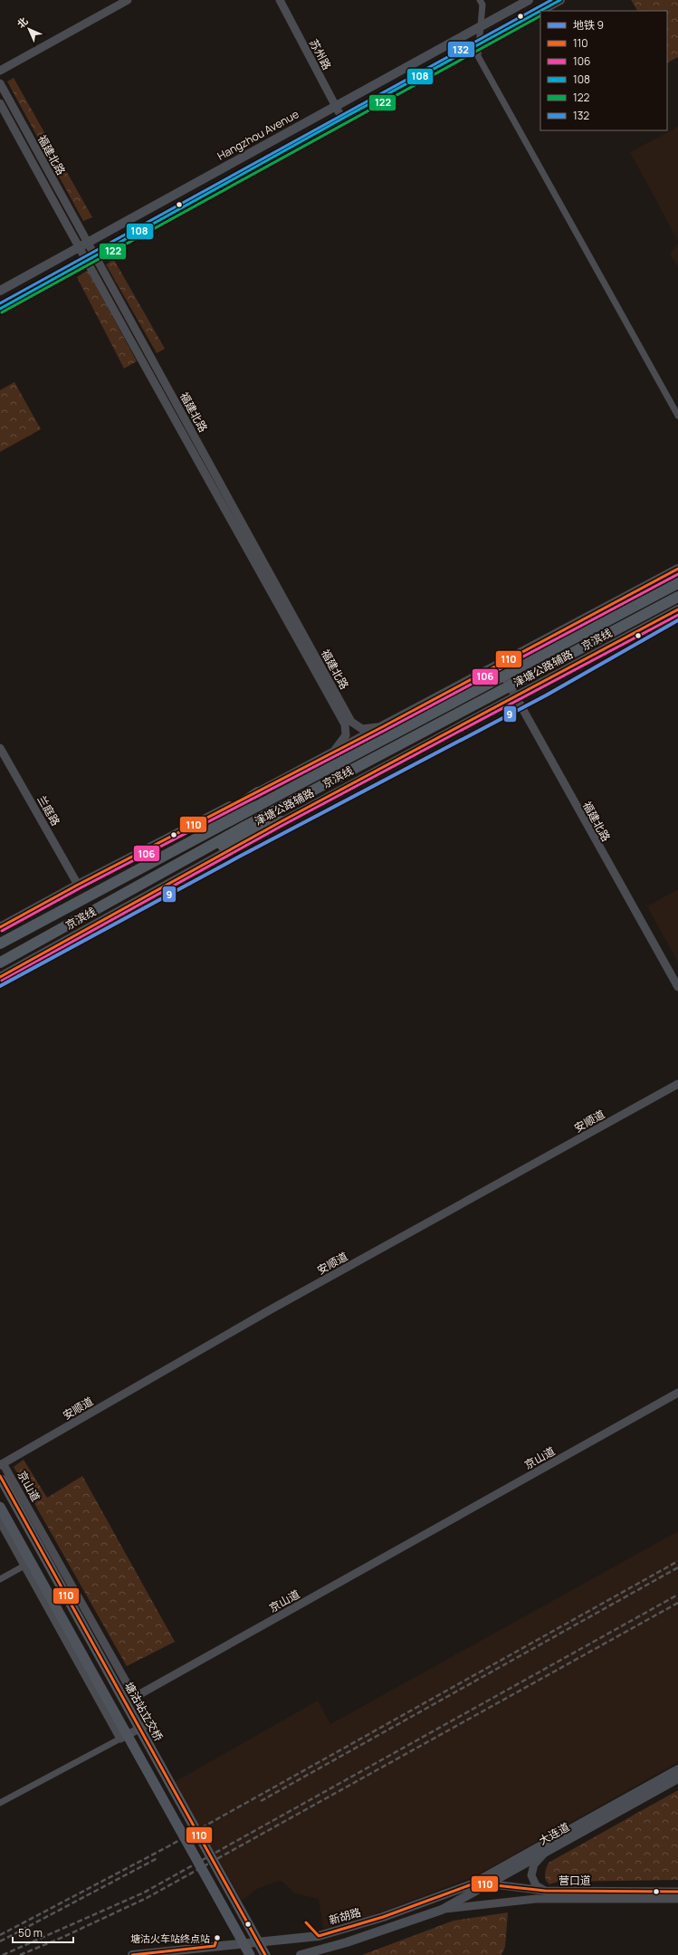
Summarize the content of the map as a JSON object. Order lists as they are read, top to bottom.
{
  "streets": {
    "highway": ["京滨线"],
    "main road": [
      "Hangzhou Avenue",
      "津塘公路辅路",
      "塘沽站立交桥",
      "大连道",
      "新胡路"
    ],
    "street": [
      "苏州路",
      "福建北路",
      "兰庭路",
      "安顺道",
      "京山道",
      "营口道"
    ]
  },
  "crossings": [
    ["苏州路", "Hangzhou Avenue"],
    ["Hangzhou Avenue", "福建北路"],
    ["福建北路", "津塘公路辅路"],
    ["安顺道", "京山道"],
    ["大连道", "营口道"],
    ["大连道", "新胡路"],
    ["营口道", "新胡路"]
  ],
  "places": ["塘沽火车站终点站"],
  "lines": [
    "transit line 108",
    "transit line 132",
    "transit line 122",
    "transit line 110",
    "transit line 106",
    "metro line 9"
  ],
  "legend": [
    "地铁 9",
    "110",
    "106",
    "108",
    "122",
    "132"
  ],
  "scale_bar": "50 m",
  "north": "top left"
}
